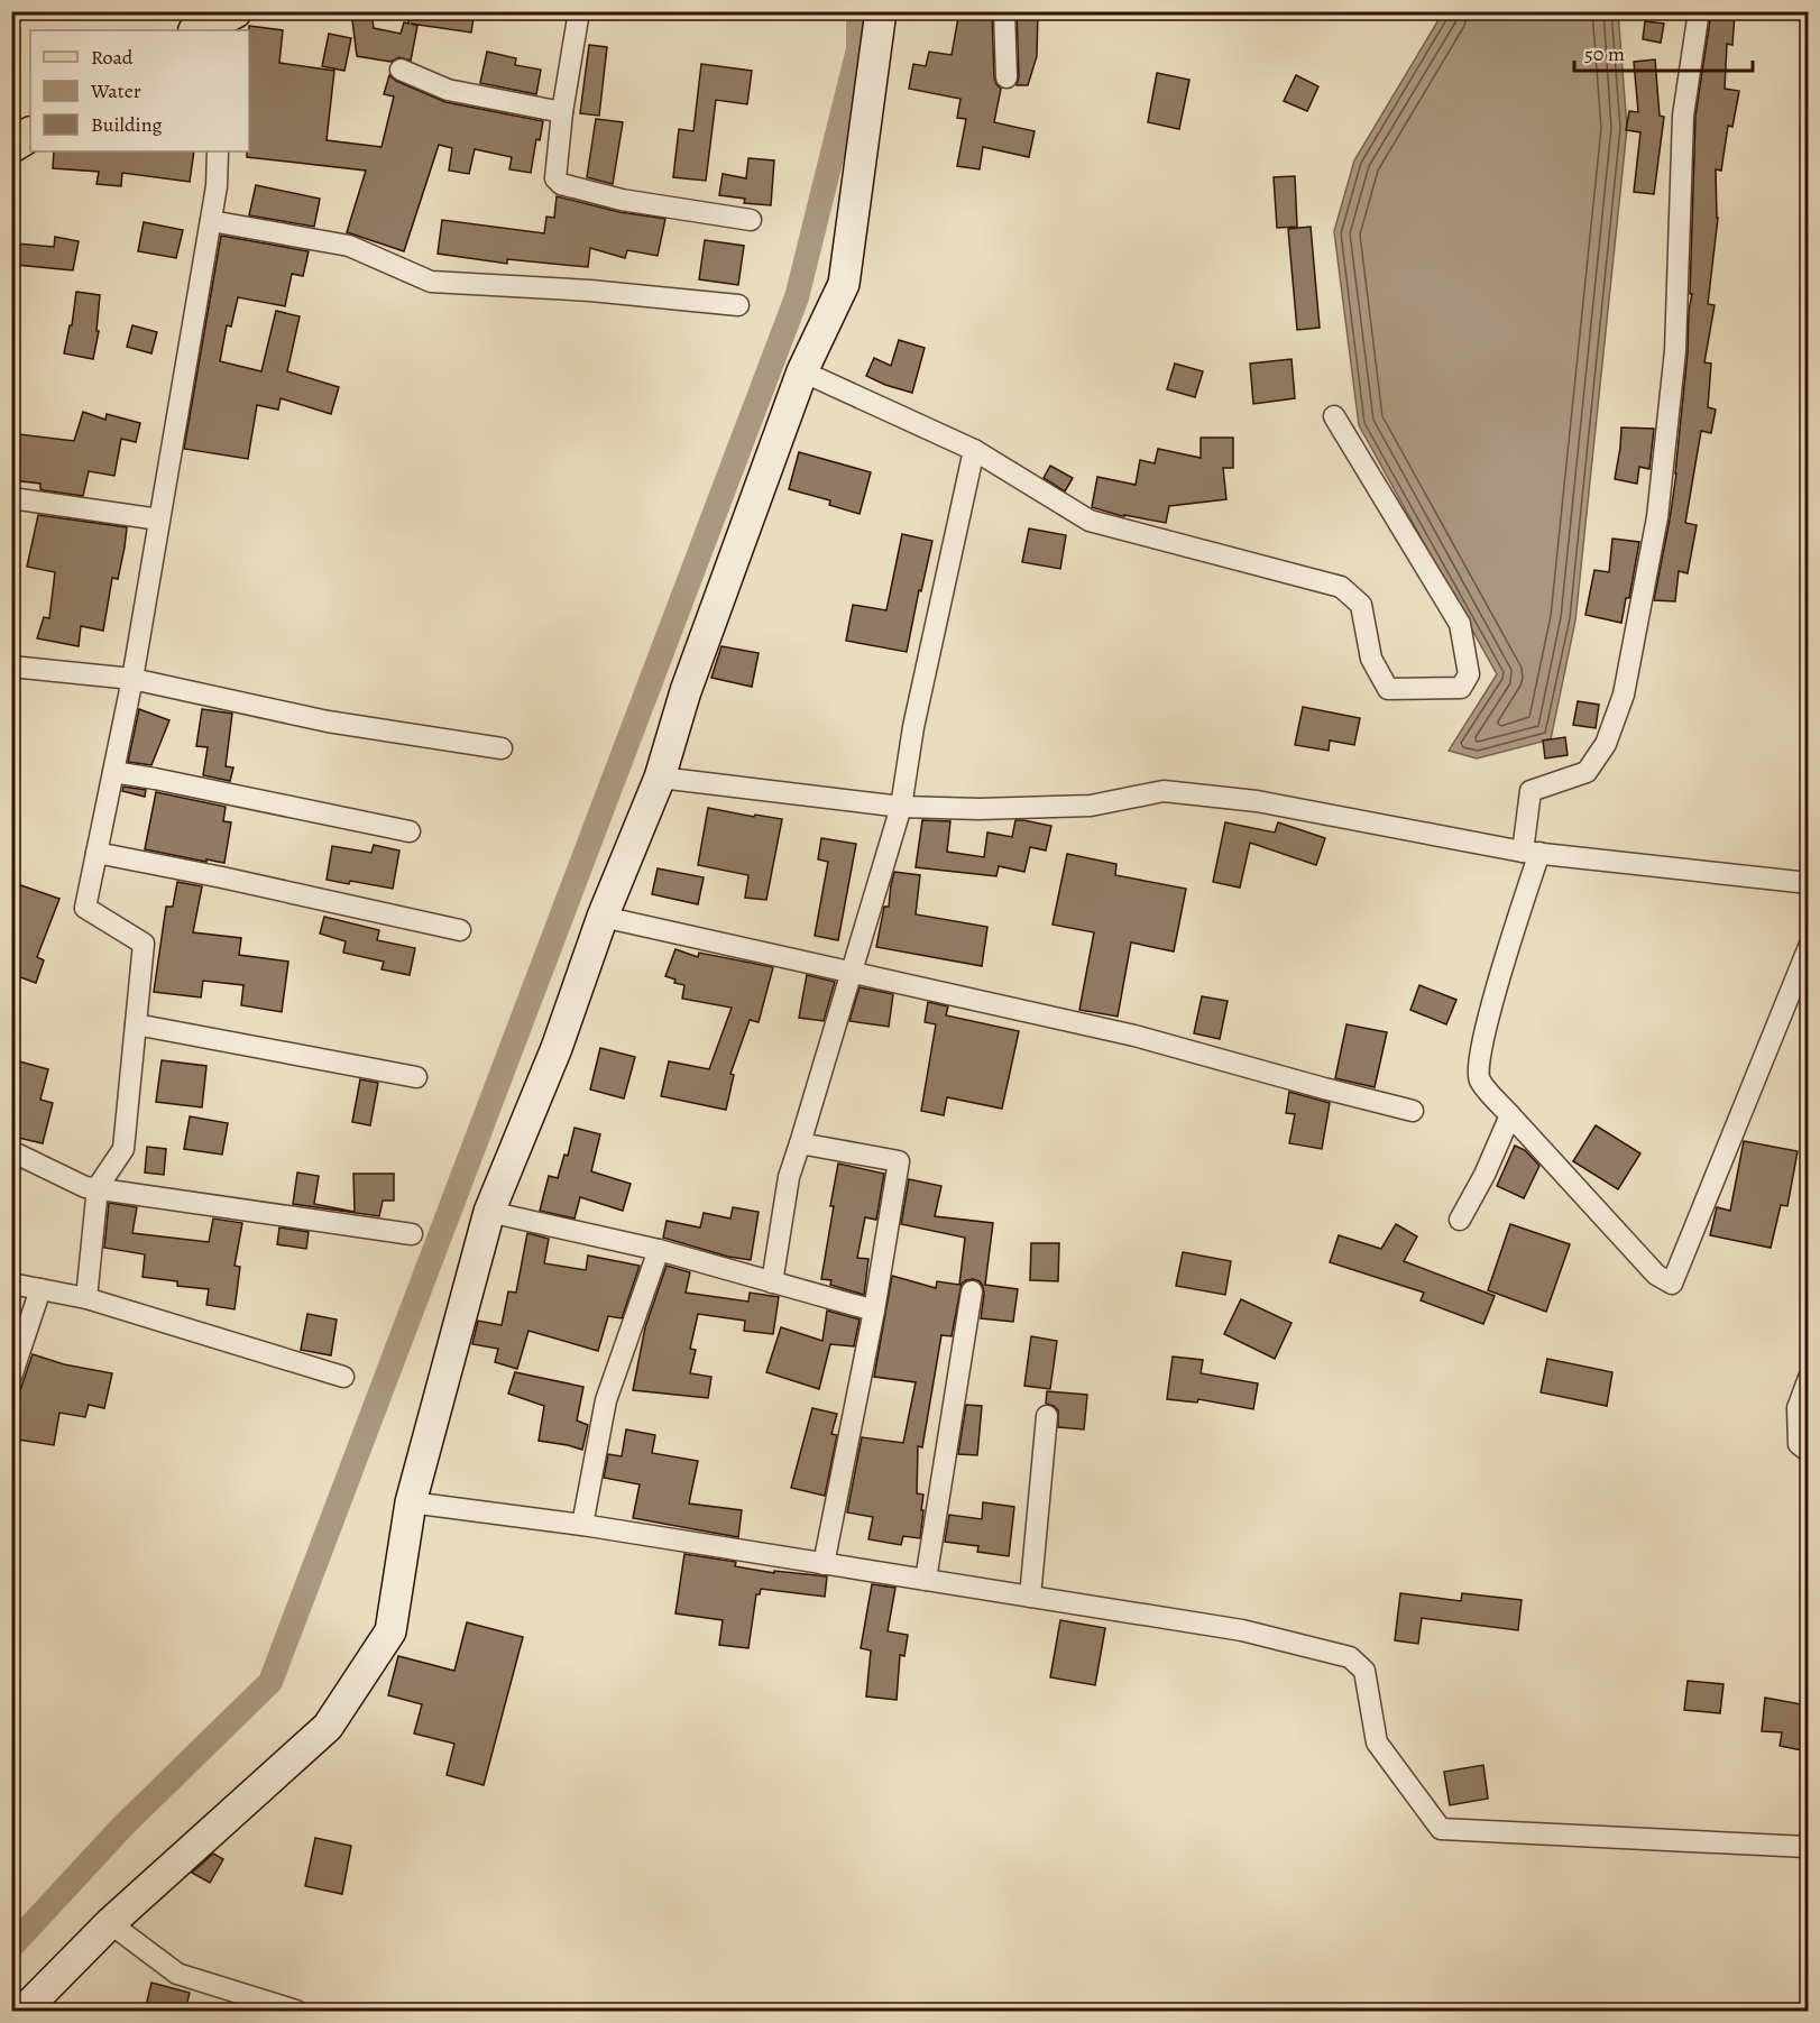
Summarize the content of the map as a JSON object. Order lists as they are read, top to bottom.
{
  "legend": ["Road", "Water", "Building"],
  "scale_bar": "50 m"
}
